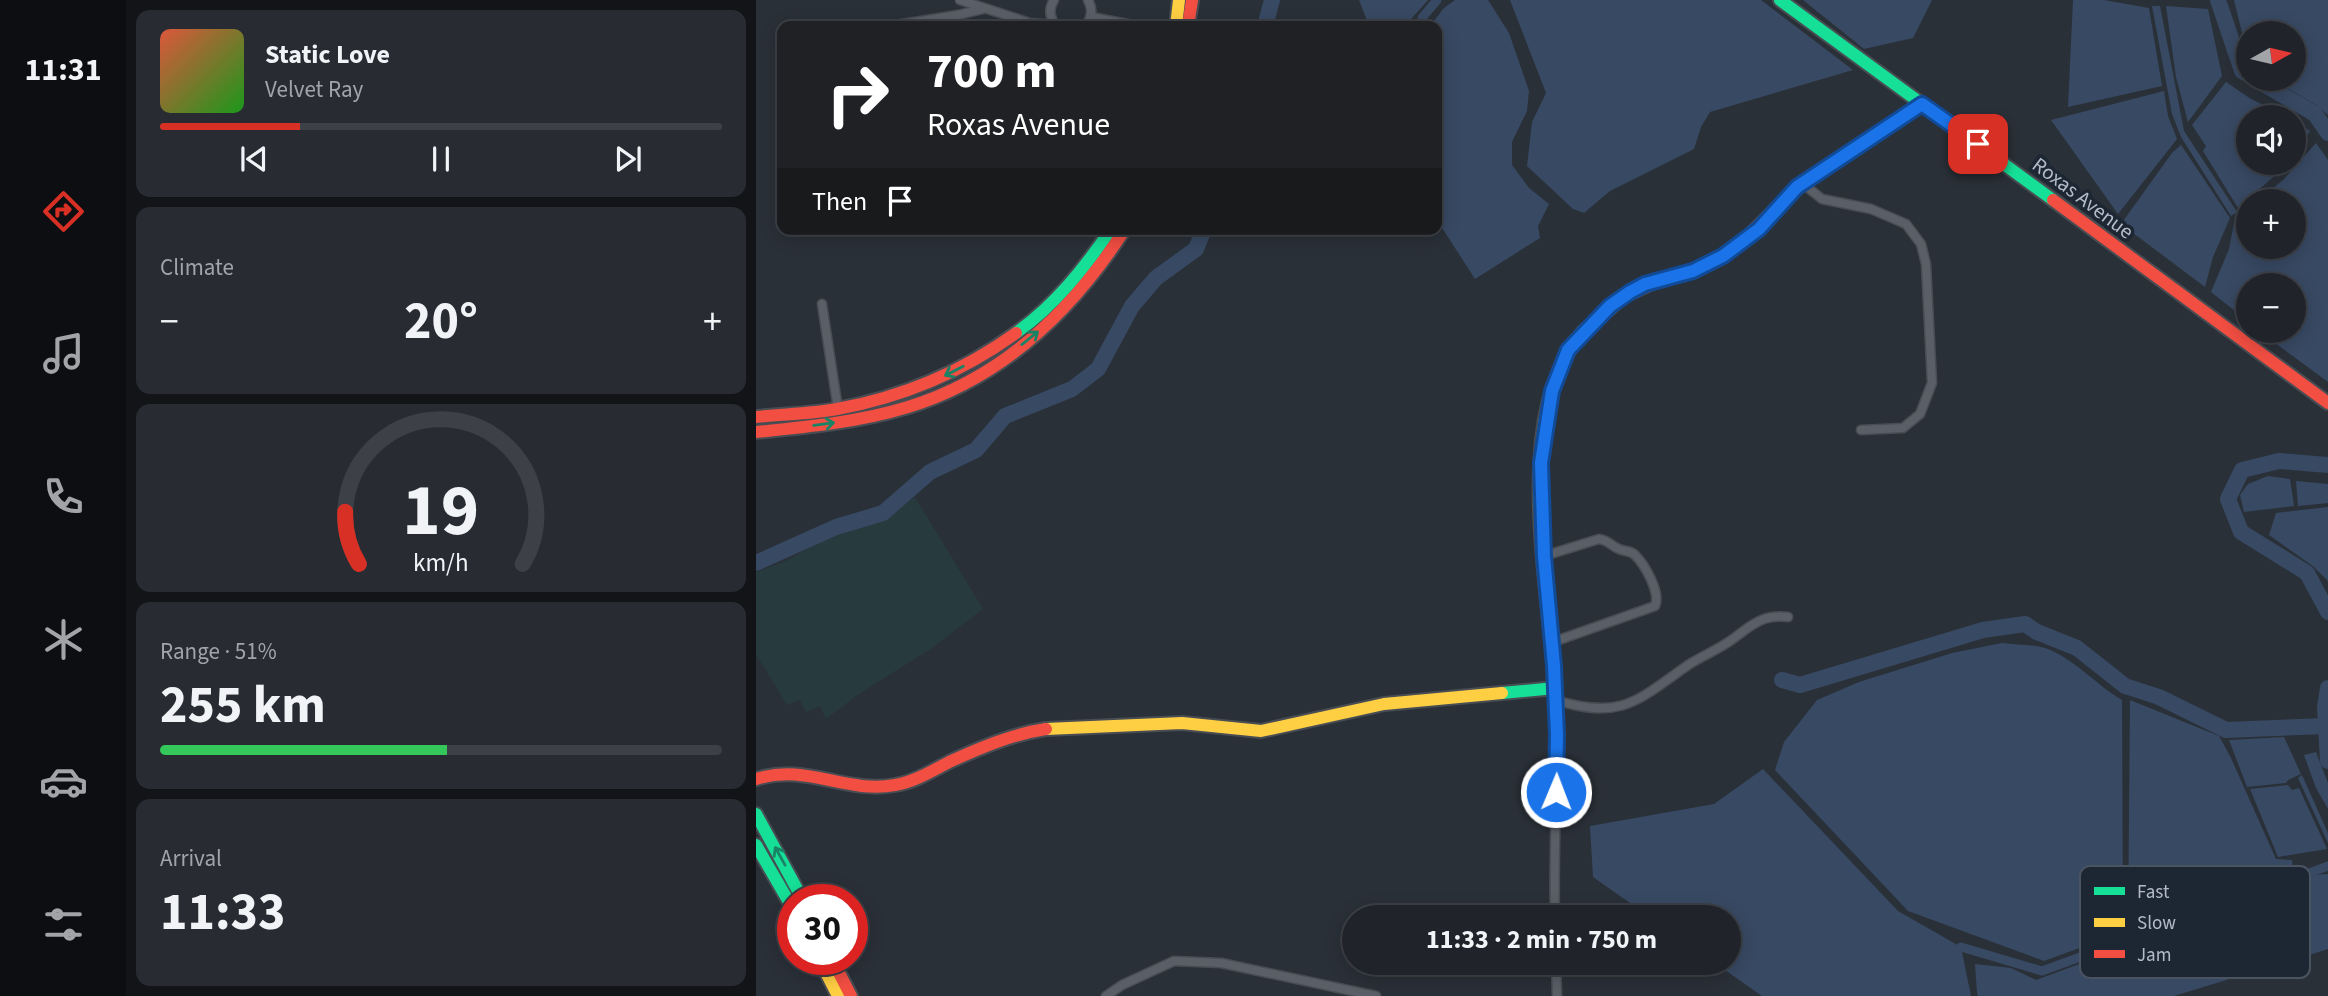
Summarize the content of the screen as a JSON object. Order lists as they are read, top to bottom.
{
  "streets": {
    "main road": ["Roxas Avenue"]
  },
  "legend": ["Fast", "Slow", "Jam"],
  "north": "right",
  "page": {
    "tabs": "11:31",
    "map_buttons": ["+", "−"],
    "turn": ["700 m", "Roxas Avenue"],
    "song": ["Static Love", "Velvet Ray"],
    "then": "Then",
    "tile": [
      "Climate",
      ["Range · 51%", "255 km"],
      ["Arrival", "11:33"]
    ],
    "heat": ["−", "20°", "+"],
    "limit": "30",
    "trip": "11:33 · 2 min · 750 m",
    "gauge": ["19", "km/h"]
  }
}
